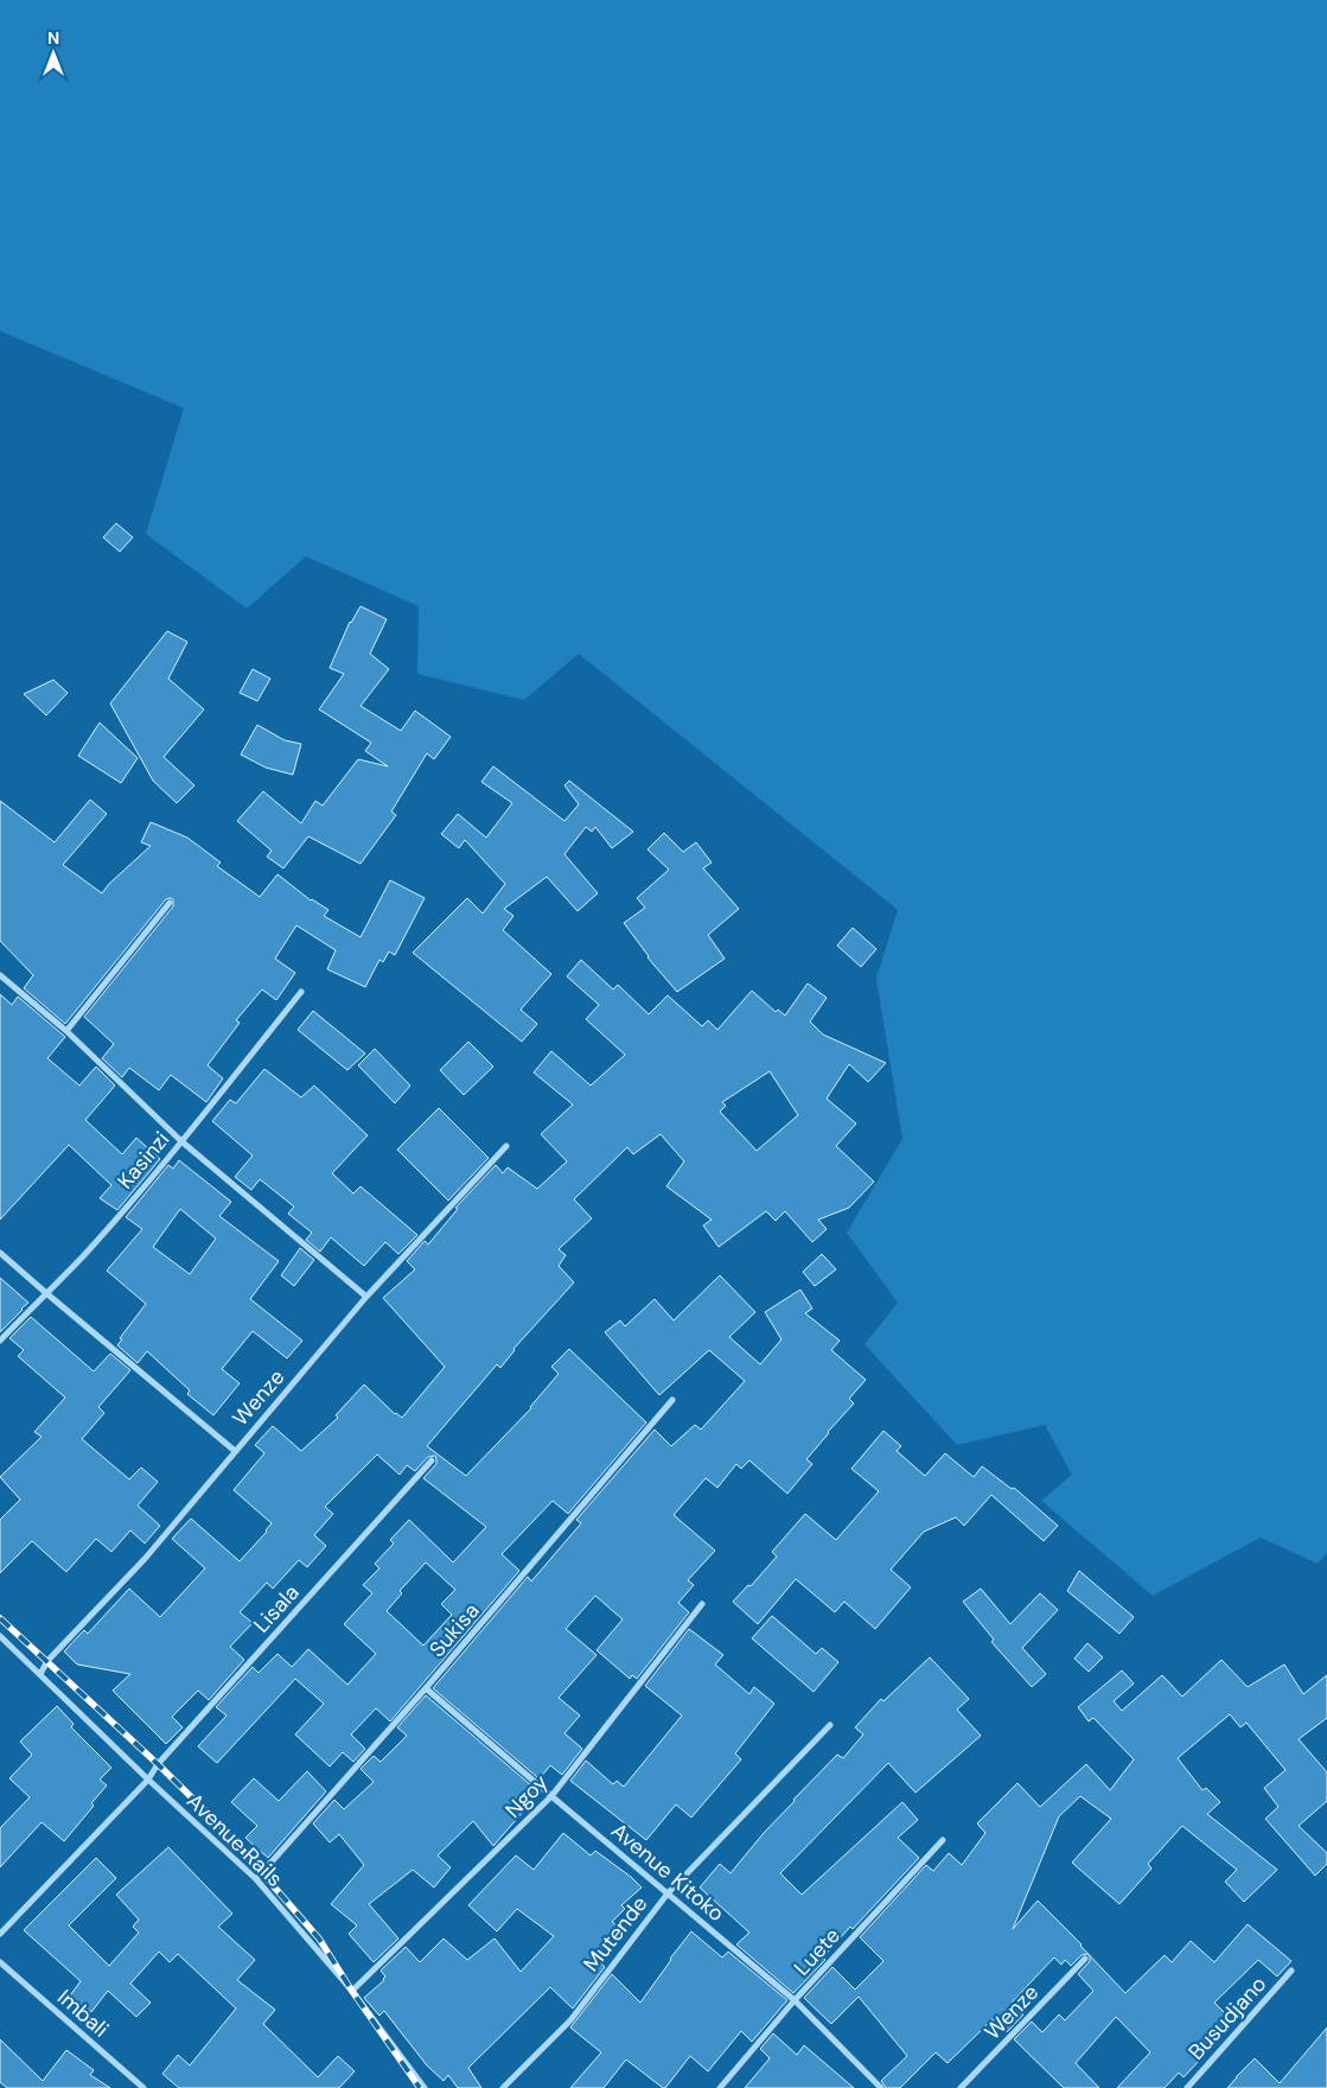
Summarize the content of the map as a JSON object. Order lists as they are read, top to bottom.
{
  "streets": {
    "street": [
      "Kasinzi",
      "Wenze",
      "Lisala",
      "Sukisa",
      "Ngoy",
      "Avenue Rails",
      "Avenue Kitoko",
      "Mutende",
      "Luete",
      "Imbali",
      "Busudjano"
    ]
  },
  "crossings": [
    ["Wenze", "Avenue Rails"],
    ["Lisala", "Avenue Rails"],
    ["Sukisa", "Avenue Rails"],
    ["Sukisa", "Avenue Kitoko"],
    ["Ngoy", "Avenue Rails"],
    ["Ngoy", "Avenue Kitoko"],
    ["Avenue Kitoko", "Mutende"],
    ["Avenue Kitoko", "Luete"]
  ],
  "north": "top"
}
